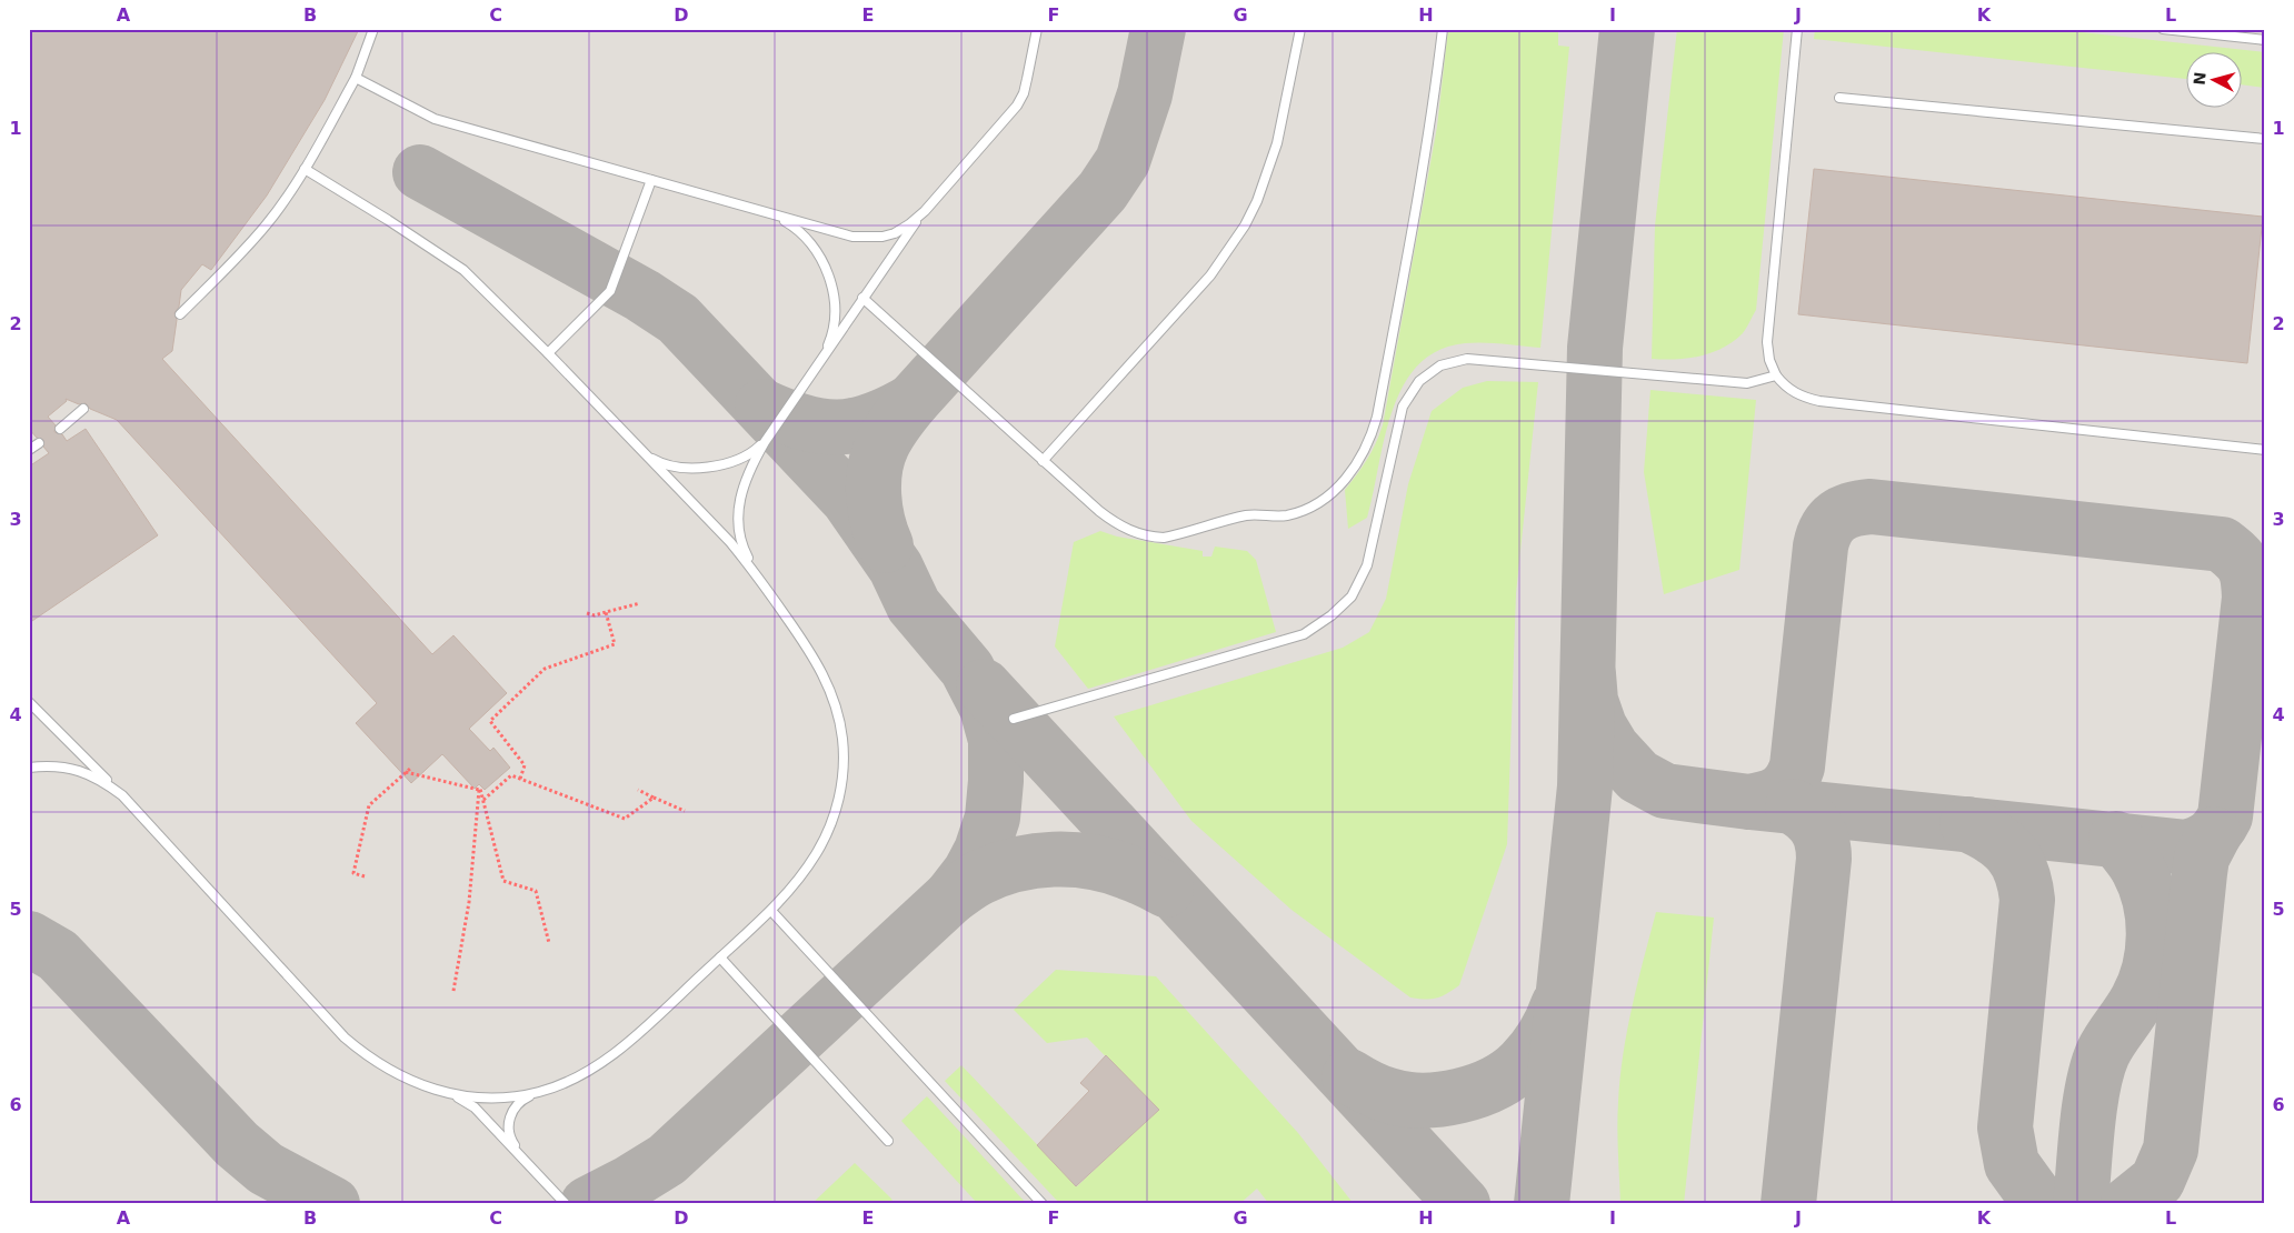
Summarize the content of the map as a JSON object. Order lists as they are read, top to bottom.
{
  "north": "left",
  "grid": {
    "columns": [
      "A",
      "B",
      "C",
      "D",
      "E",
      "F",
      "G",
      "H",
      "I",
      "J",
      "K",
      "L"
    ],
    "rows": [
      "1",
      "2",
      "3",
      "4",
      "5",
      "6"
    ]
  }
}
